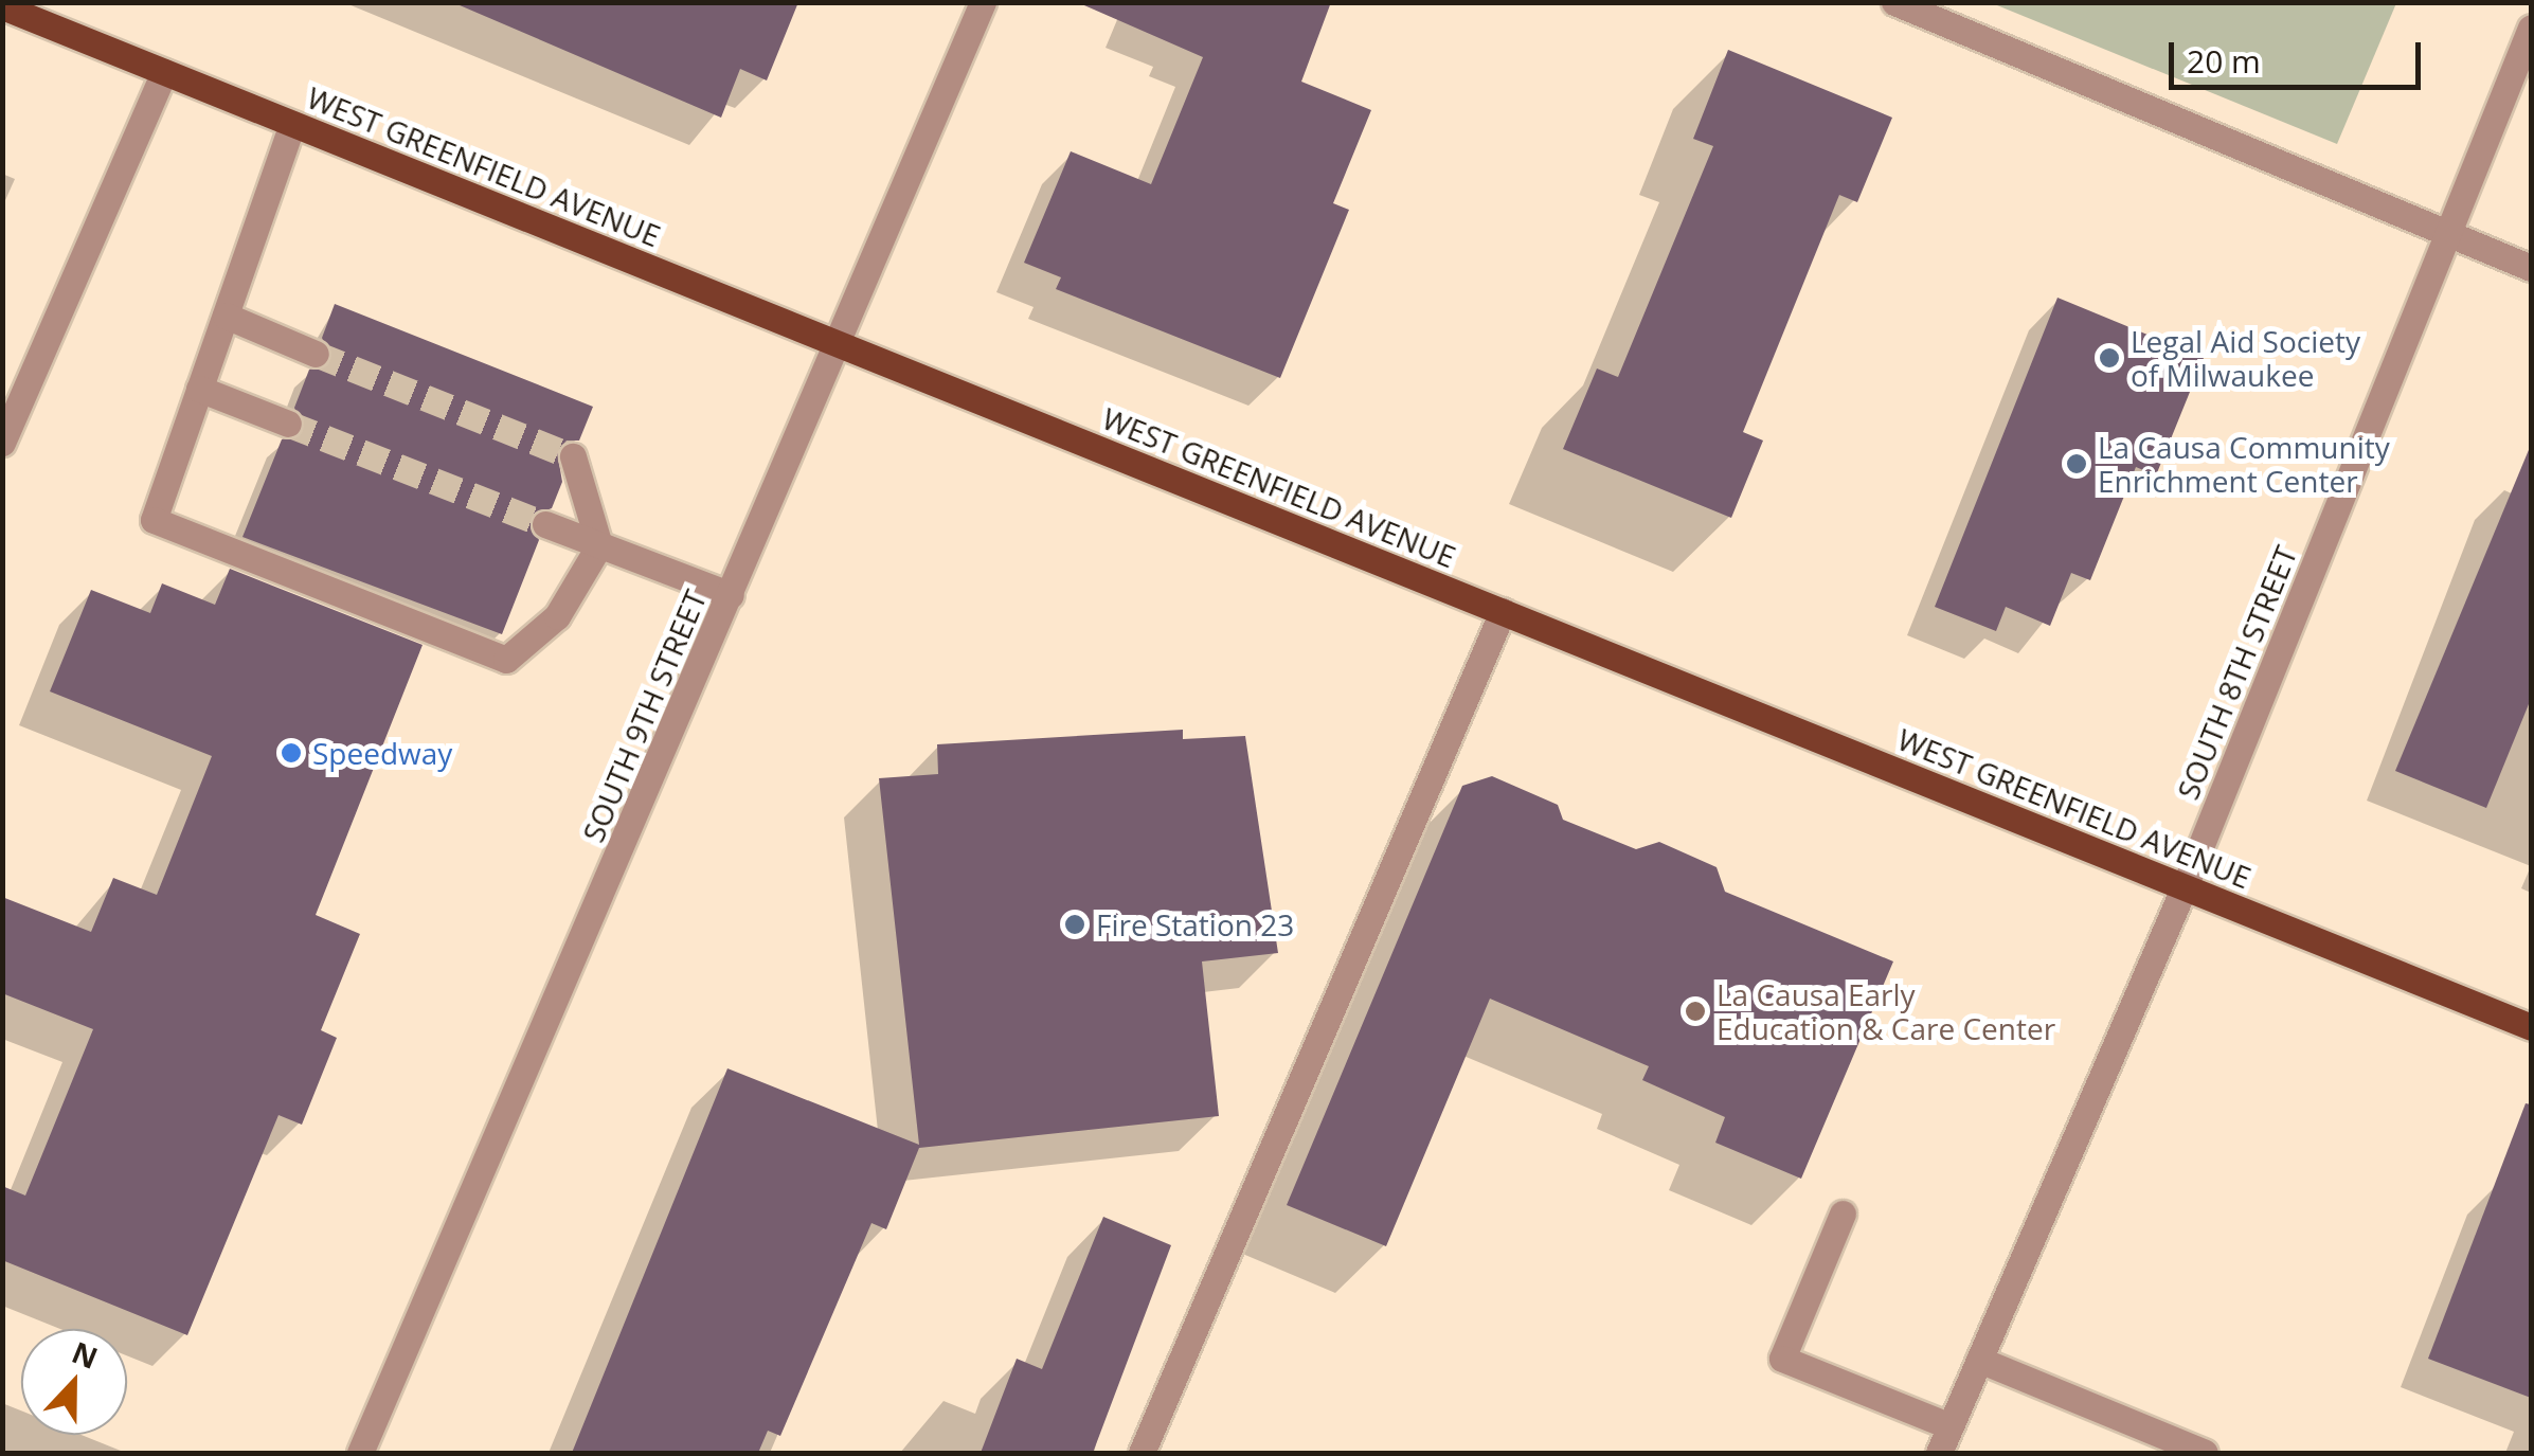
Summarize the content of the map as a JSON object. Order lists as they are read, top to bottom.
{
  "streets": {
    "main road": ["WEST GREENFIELD AVENUE"],
    "street": ["SOUTH 8TH STREET", "SOUTH 9TH STREET"]
  },
  "crossings": [
    ["WEST GREENFIELD AVENUE", "SOUTH 8TH STREET"],
    ["WEST GREENFIELD AVENUE", "SOUTH 9TH STREET"]
  ],
  "places": [
    "Legal Aid Society of Milwaukee",
    "La Causa Community Enrichment Center",
    "Speedway",
    "Fire Station 23",
    "La Causa Early Education & Care Center"
  ],
  "scale_bar": "20 m",
  "north": "top"
}
